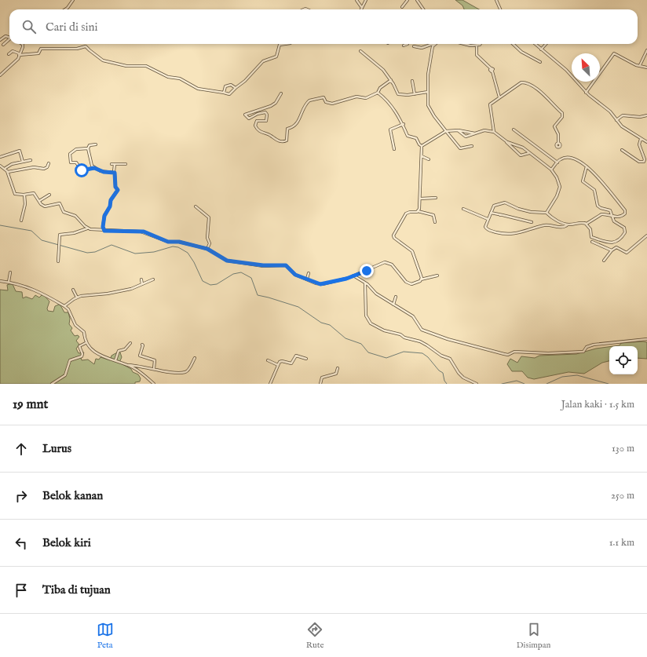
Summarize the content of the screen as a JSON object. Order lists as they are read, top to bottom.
{
  "north": "top left",
  "page": {
    "search": "Cari di sini",
    "heading": ["19 mnt", "Jalan kaki · 1.5 km"],
    "list": [
      ["Lurus", "130 m"],
      ["Belok kanan", "250 m"],
      ["Belok kiri", "1.1 km"],
      "Tiba di tujuan"
    ],
    "nav": ["Peta", "Rute", "Disimpan"]
  }
}
